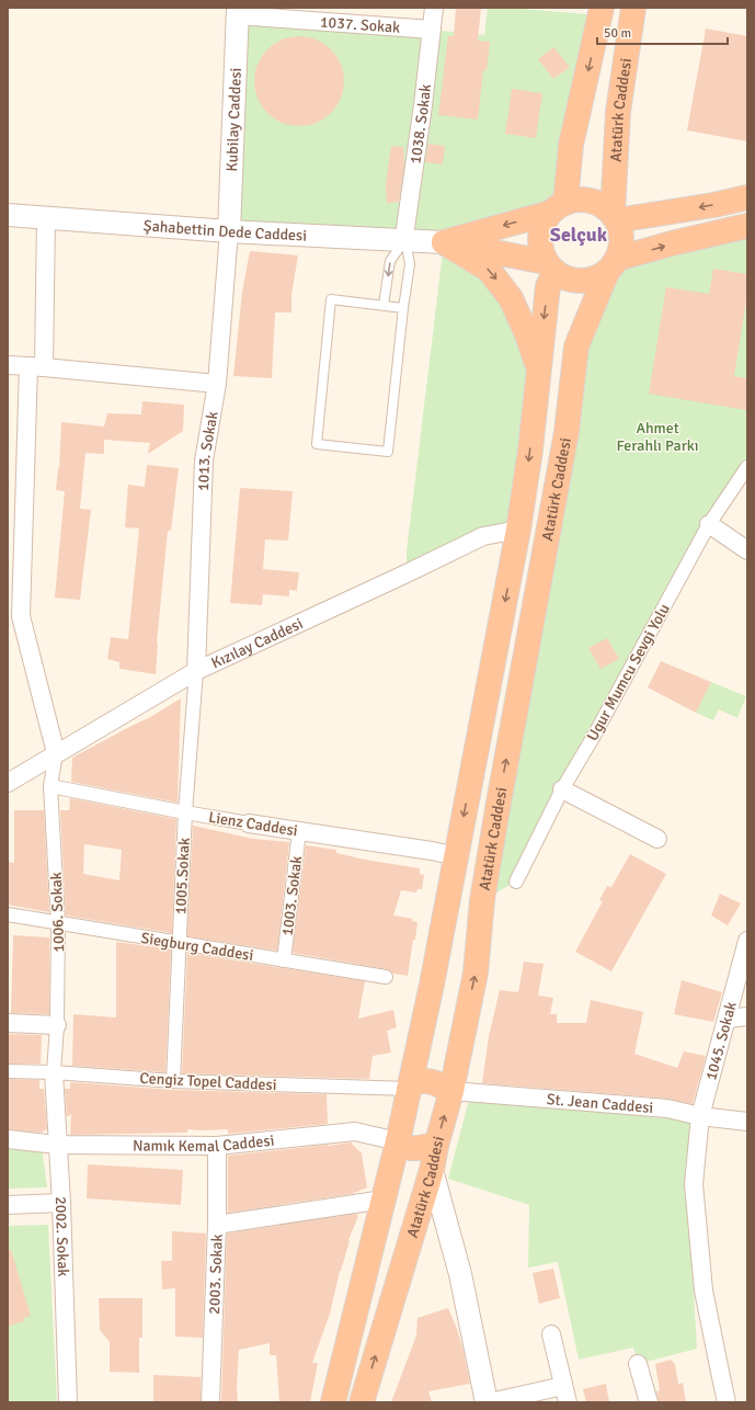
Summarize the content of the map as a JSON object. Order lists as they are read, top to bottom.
{
  "streets": {
    "highway": ["Atatürk Caddesi"],
    "street": [
      "1037. Sokak",
      "Kubilay Caddesi",
      "1038. Sokak",
      "Şahabettin Dede Caddesi",
      "1013. Sokak",
      "Kızılay Caddesi",
      "Ugur Mumcu Sevgi Yolu",
      "Lienz Caddesi",
      "1005.Sokak",
      "1003. Sokak",
      "1006. Sokak",
      "Siegburg Caddesi",
      "1045. Sokak",
      "Cengiz Topel Caddesi",
      "St. Jean Caddesi",
      "Namık Kemal Caddesi",
      "2002. Sokak",
      "2003. Sokak"
    ]
  },
  "crossings": [
    ["1037. Sokak", "Kubilay Caddesi"],
    ["1037. Sokak", "1038. Sokak"],
    ["Atatürk Caddesi", "Kızılay Caddesi"],
    ["Atatürk Caddesi", "Lienz Caddesi"],
    ["Atatürk Caddesi", "Cengiz Topel Caddesi"],
    ["Atatürk Caddesi", "St. Jean Caddesi"],
    ["Atatürk Caddesi", "Namık Kemal Caddesi"],
    ["Kubilay Caddesi", "Şahabettin Dede Caddesi"],
    ["Kubilay Caddesi", "1013. Sokak"],
    ["1038. Sokak", "Şahabettin Dede Caddesi"],
    ["Şahabettin Dede Caddesi", "1013. Sokak"],
    ["1013. Sokak", "Kızılay Caddesi"],
    ["1013. Sokak", "1005.Sokak"],
    ["Kızılay Caddesi", "1005.Sokak"],
    ["Kızılay Caddesi", "1006. Sokak"],
    ["Lienz Caddesi", "1005.Sokak"],
    ["Lienz Caddesi", "1003. Sokak"],
    ["Lienz Caddesi", "1006. Sokak"],
    ["1005.Sokak", "Siegburg Caddesi"],
    ["1005.Sokak", "Cengiz Topel Caddesi"],
    ["1003. Sokak", "Siegburg Caddesi"],
    ["1006. Sokak", "Siegburg Caddesi"],
    ["1006. Sokak", "Cengiz Topel Caddesi"],
    ["1006. Sokak", "2002. Sokak"],
    ["1045. Sokak", "St. Jean Caddesi"],
    ["Cengiz Topel Caddesi", "2002. Sokak"],
    ["Namık Kemal Caddesi", "2002. Sokak"],
    ["Namık Kemal Caddesi", "2003. Sokak"]
  ],
  "districts": ["Selçuk"],
  "parks": ["Ahmet Ferahlı Parkı"],
  "scale_bar": "50 m"
}
